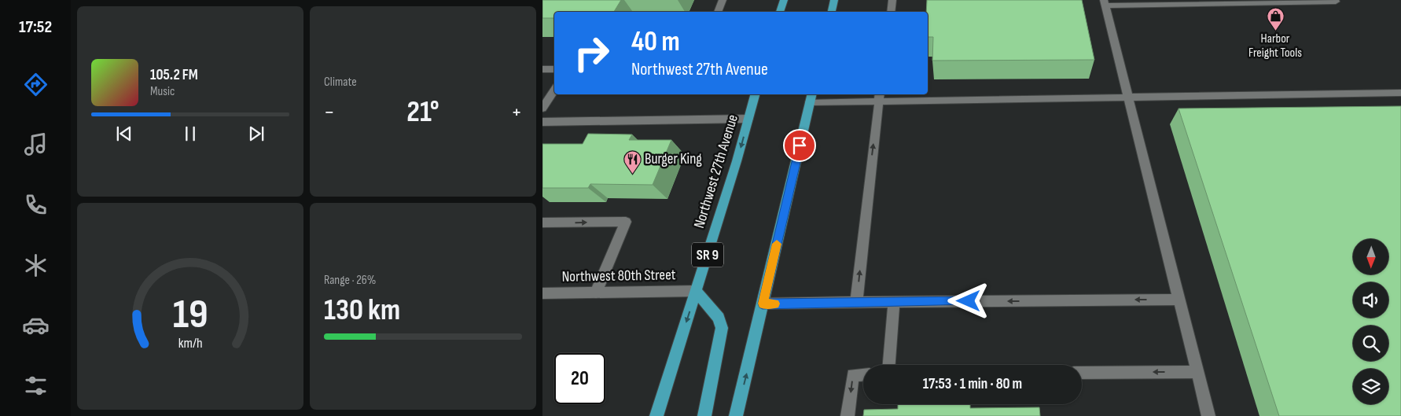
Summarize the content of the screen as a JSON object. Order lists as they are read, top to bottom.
{
  "streets": {
    "main road": ["Northwest 27th Avenue", "SR 9"],
    "street": ["Northwest 80th Street"]
  },
  "crossings": [
    ["Northwest 27th Avenue", "Northwest 80th Street"]
  ],
  "places": {
    "shop": ["Harbor Freight Tools"],
    "restaurant": ["Burger King"]
  },
  "north": "bottom",
  "page": {
    "tabs": "17:52",
    "tile": [
      "Climate",
      ["Range · 26%", "130 km"]
    ],
    "turn": ["40 m", "Northwest 27th Avenue"],
    "song": ["105.2 FM", "Music"],
    "heat": ["−", "21°", "+"],
    "limit": "20",
    "trip": "17:53 · 1 min · 80 m",
    "gauge": ["19", "km/h"]
  }
}
